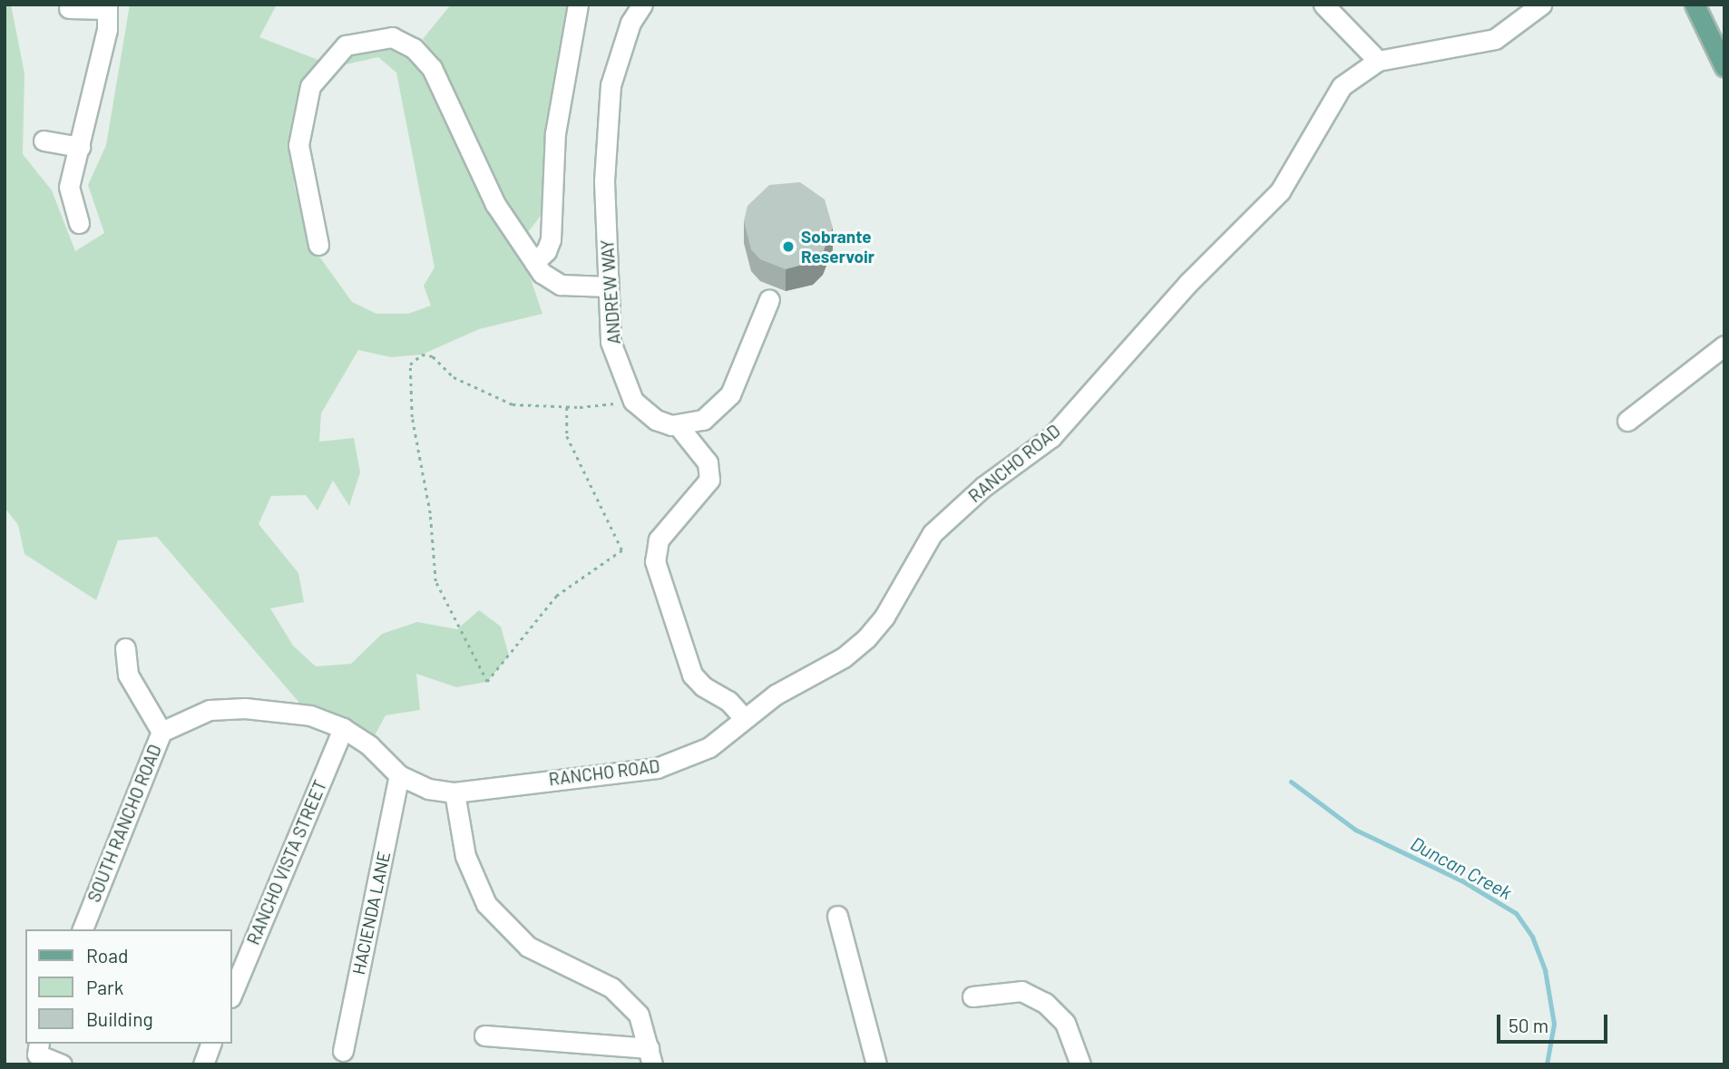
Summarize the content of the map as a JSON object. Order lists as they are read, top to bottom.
{
  "streets": {
    "street": [
      "ANDREW WAY",
      "RANCHO ROAD",
      "SOUTH RANCHO ROAD",
      "RANCHO VISTA STREET",
      "HACIENDA LANE"
    ]
  },
  "crossings": [
    ["RANCHO ROAD", "SOUTH RANCHO ROAD"],
    ["SOUTH RANCHO ROAD", "RANCHO VISTA STREET"],
    ["SOUTH RANCHO ROAD", "HACIENDA LANE"]
  ],
  "water": ["Duncan Creek"],
  "places": ["Sobrante Reservoir"],
  "legend": ["Road", "Park", "Building"],
  "scale_bar": "50 m"
}
